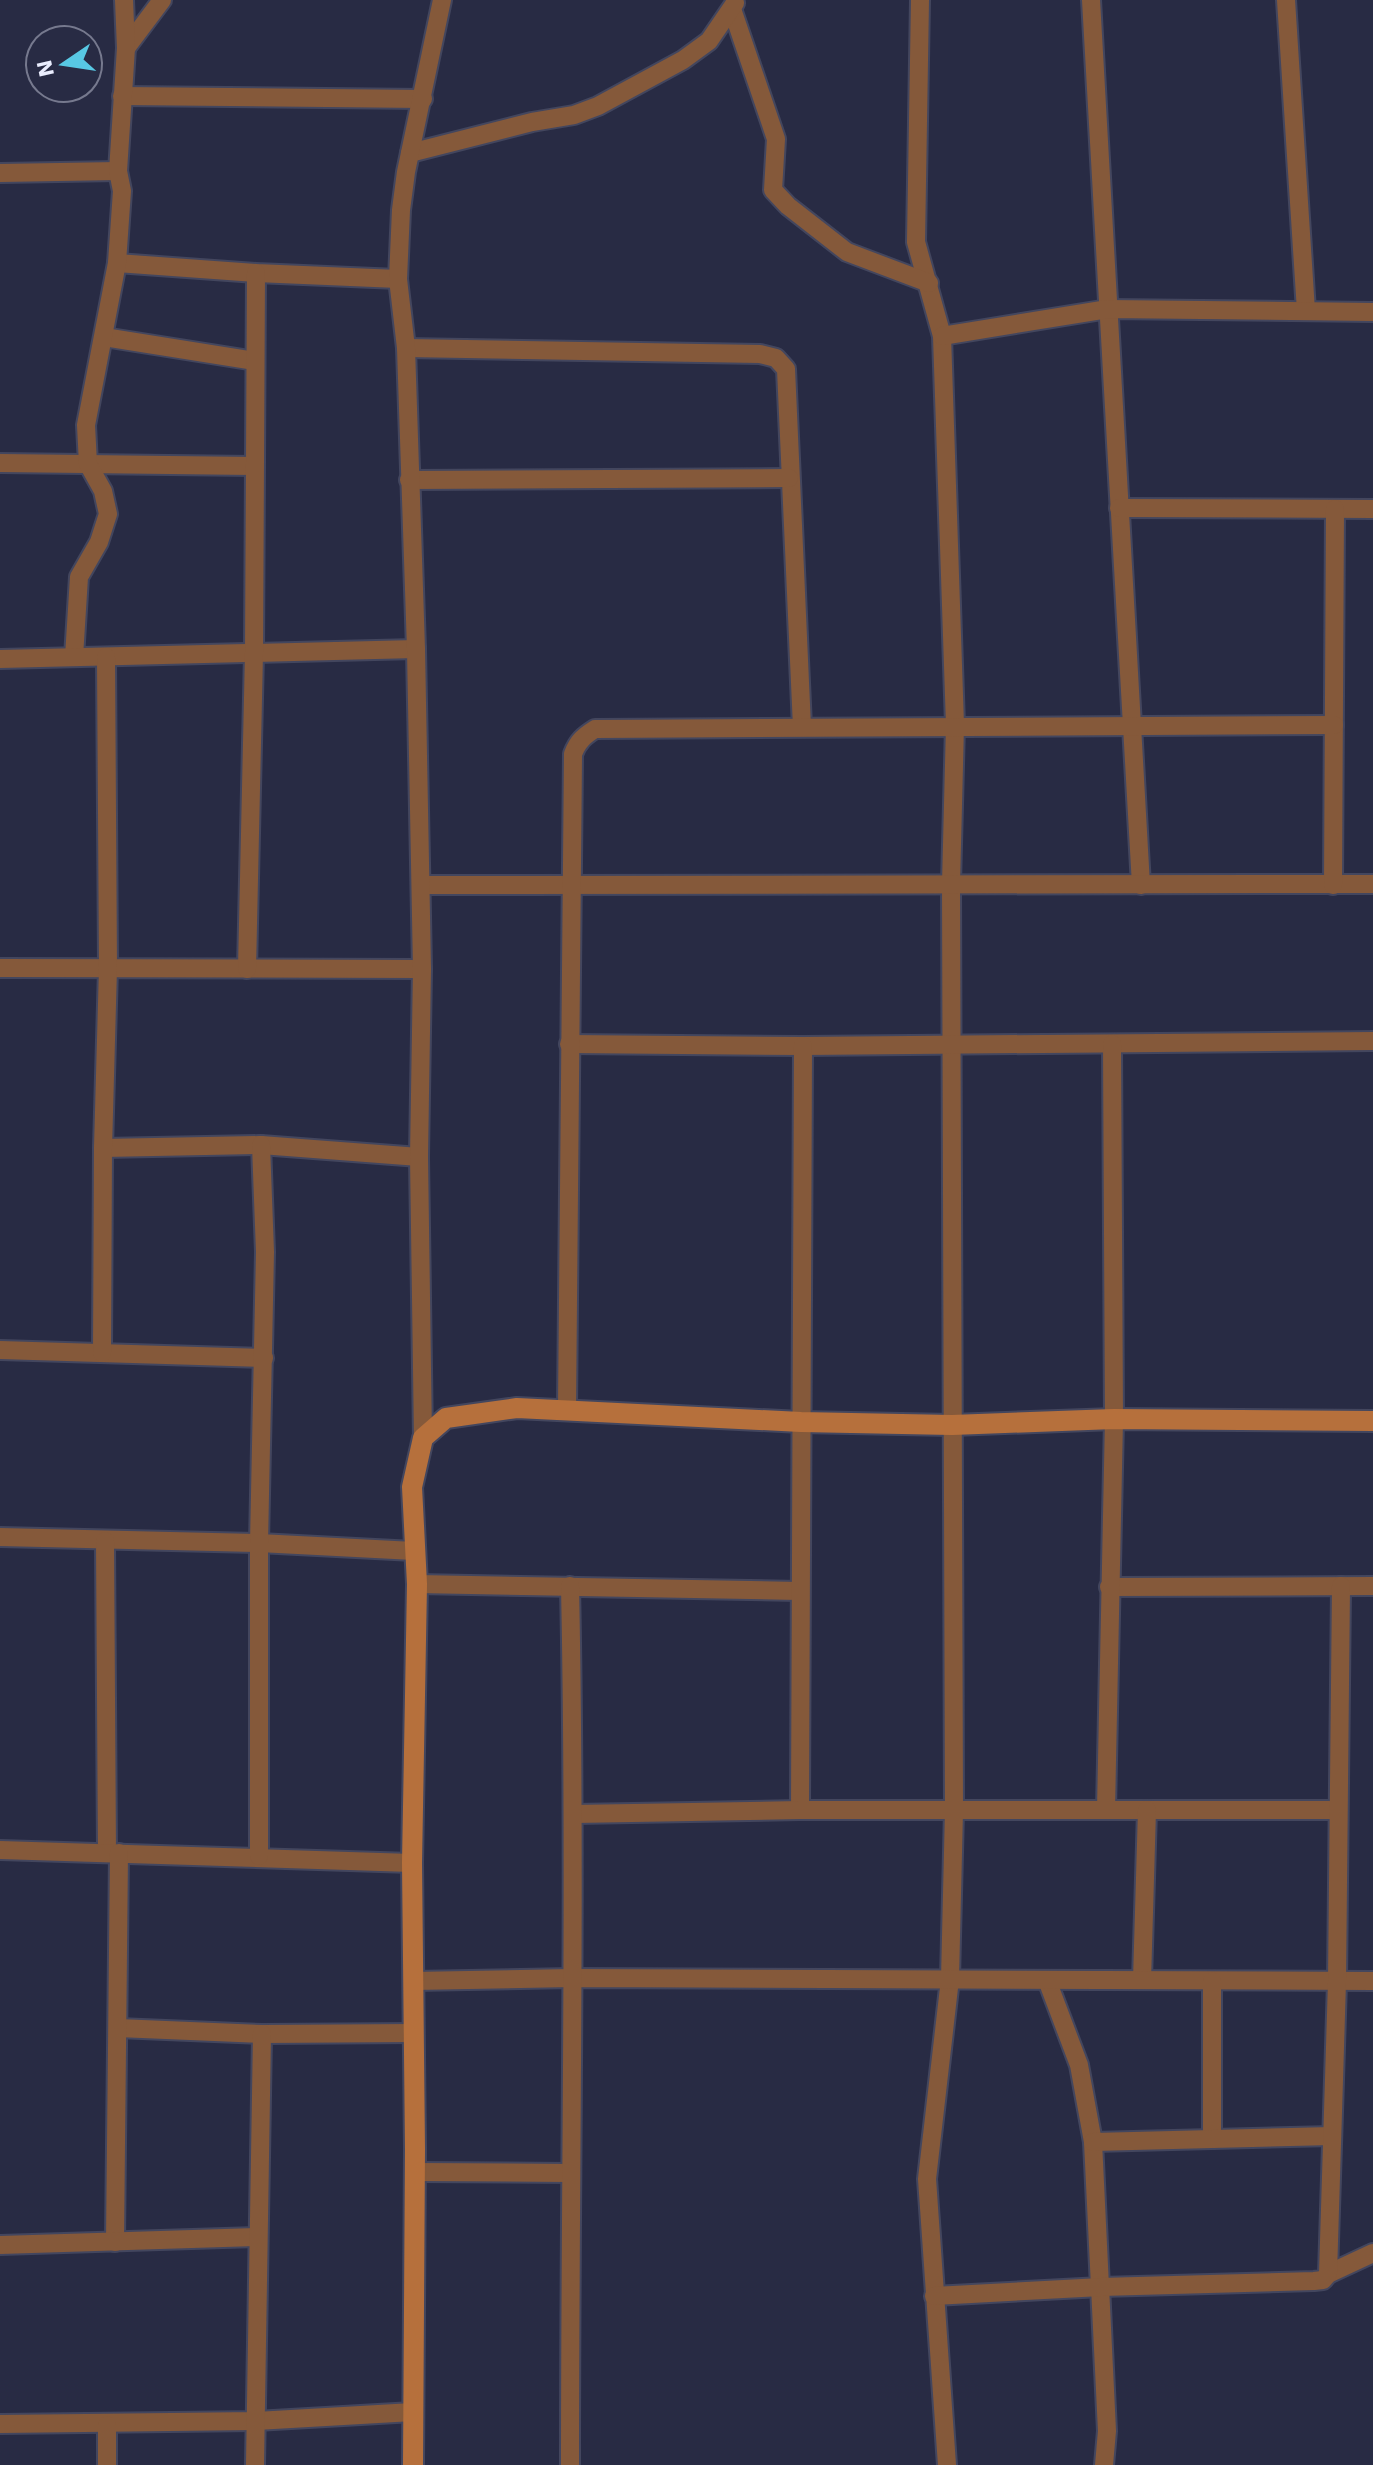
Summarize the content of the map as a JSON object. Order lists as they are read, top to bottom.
{
  "north": "left"
}
